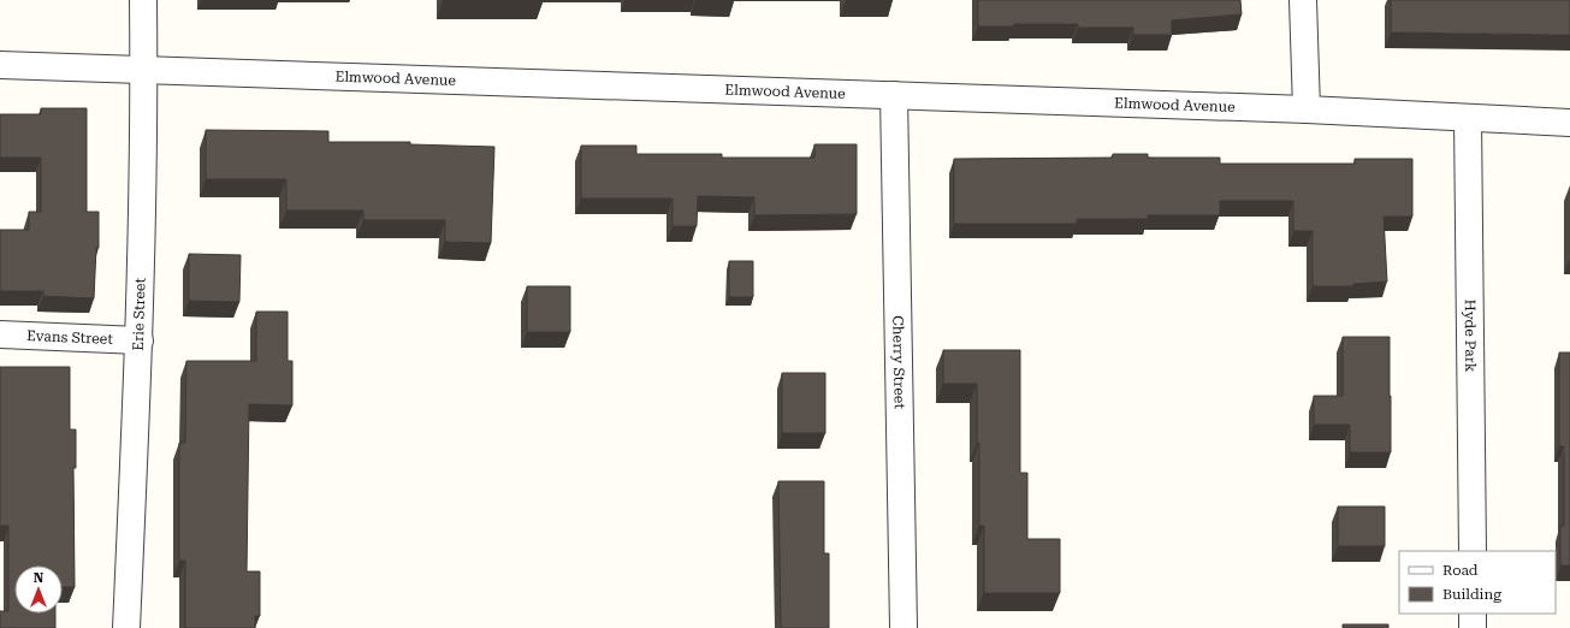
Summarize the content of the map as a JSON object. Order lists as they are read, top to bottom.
{
  "streets": {
    "street": [
      "Elmwood Avenue",
      "Erie Street",
      "Hyde Park",
      "Evans Street",
      "Cherry Street"
    ]
  },
  "crossings": [
    ["Elmwood Avenue", "Erie Street"],
    ["Elmwood Avenue", "Hyde Park"],
    ["Elmwood Avenue", "Cherry Street"],
    ["Erie Street", "Evans Street"]
  ],
  "legend": ["Road", "Building"],
  "north": "top"
}
